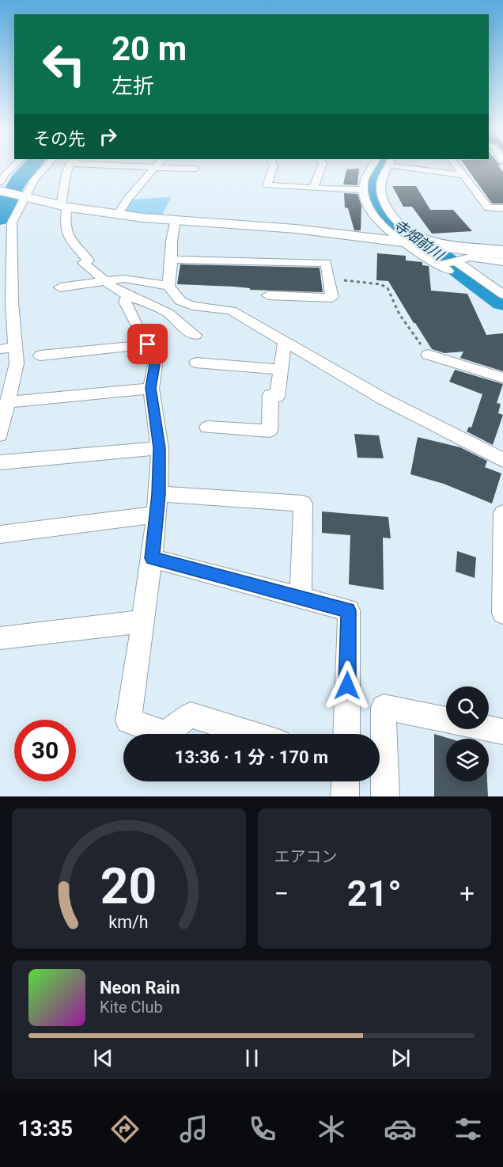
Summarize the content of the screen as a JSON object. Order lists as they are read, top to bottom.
{
  "water": ["寺畑前川"],
  "page": {
    "turn": ["20 m", "左折"],
    "then": "その先",
    "limit": "30",
    "trip": "13:36 · 1 分 · 170 m",
    "tile": "エアコン",
    "heat": ["−", "21°", "+"],
    "song": ["Neon Rain", "Kite Club"],
    "tabs": "13:35",
    "gauge": ["20", "km/h"]
  }
}
